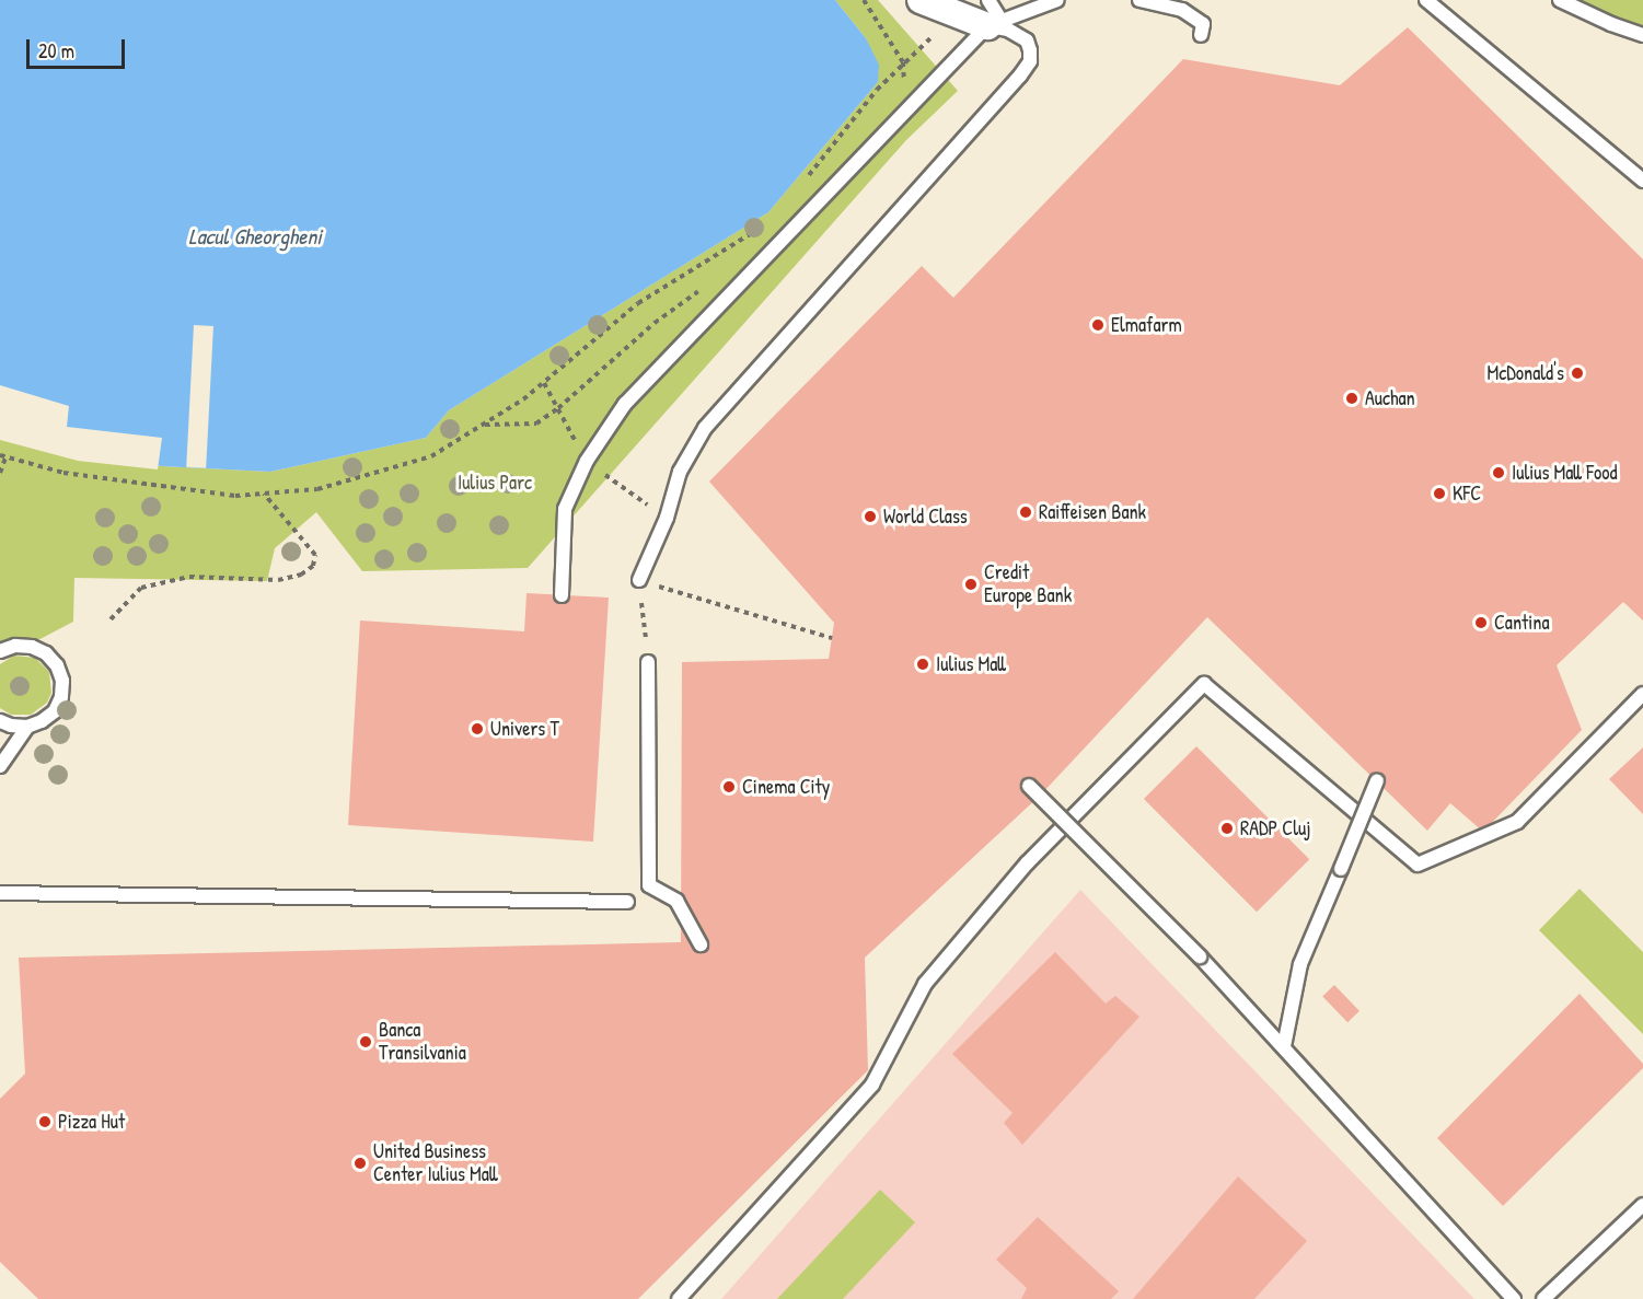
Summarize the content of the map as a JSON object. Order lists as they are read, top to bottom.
{
  "water": ["Lacul Gheorgheni"],
  "parks": ["Iulius Parc"],
  "places": [
    "Elmafarm",
    "McDonald's",
    "Auchan",
    "Iulius Mall Food",
    "KFC",
    "Raiffeisen Bank",
    "World Class",
    "Credit Europe Bank",
    "Cantina",
    "Iulius Mall",
    "Univers T",
    "Cinema City",
    "RADP Cluj",
    "Banca Transilvania",
    "Pizza Hut",
    "United Business Center Iulius Mall"
  ],
  "scale_bar": "20 m"
}
